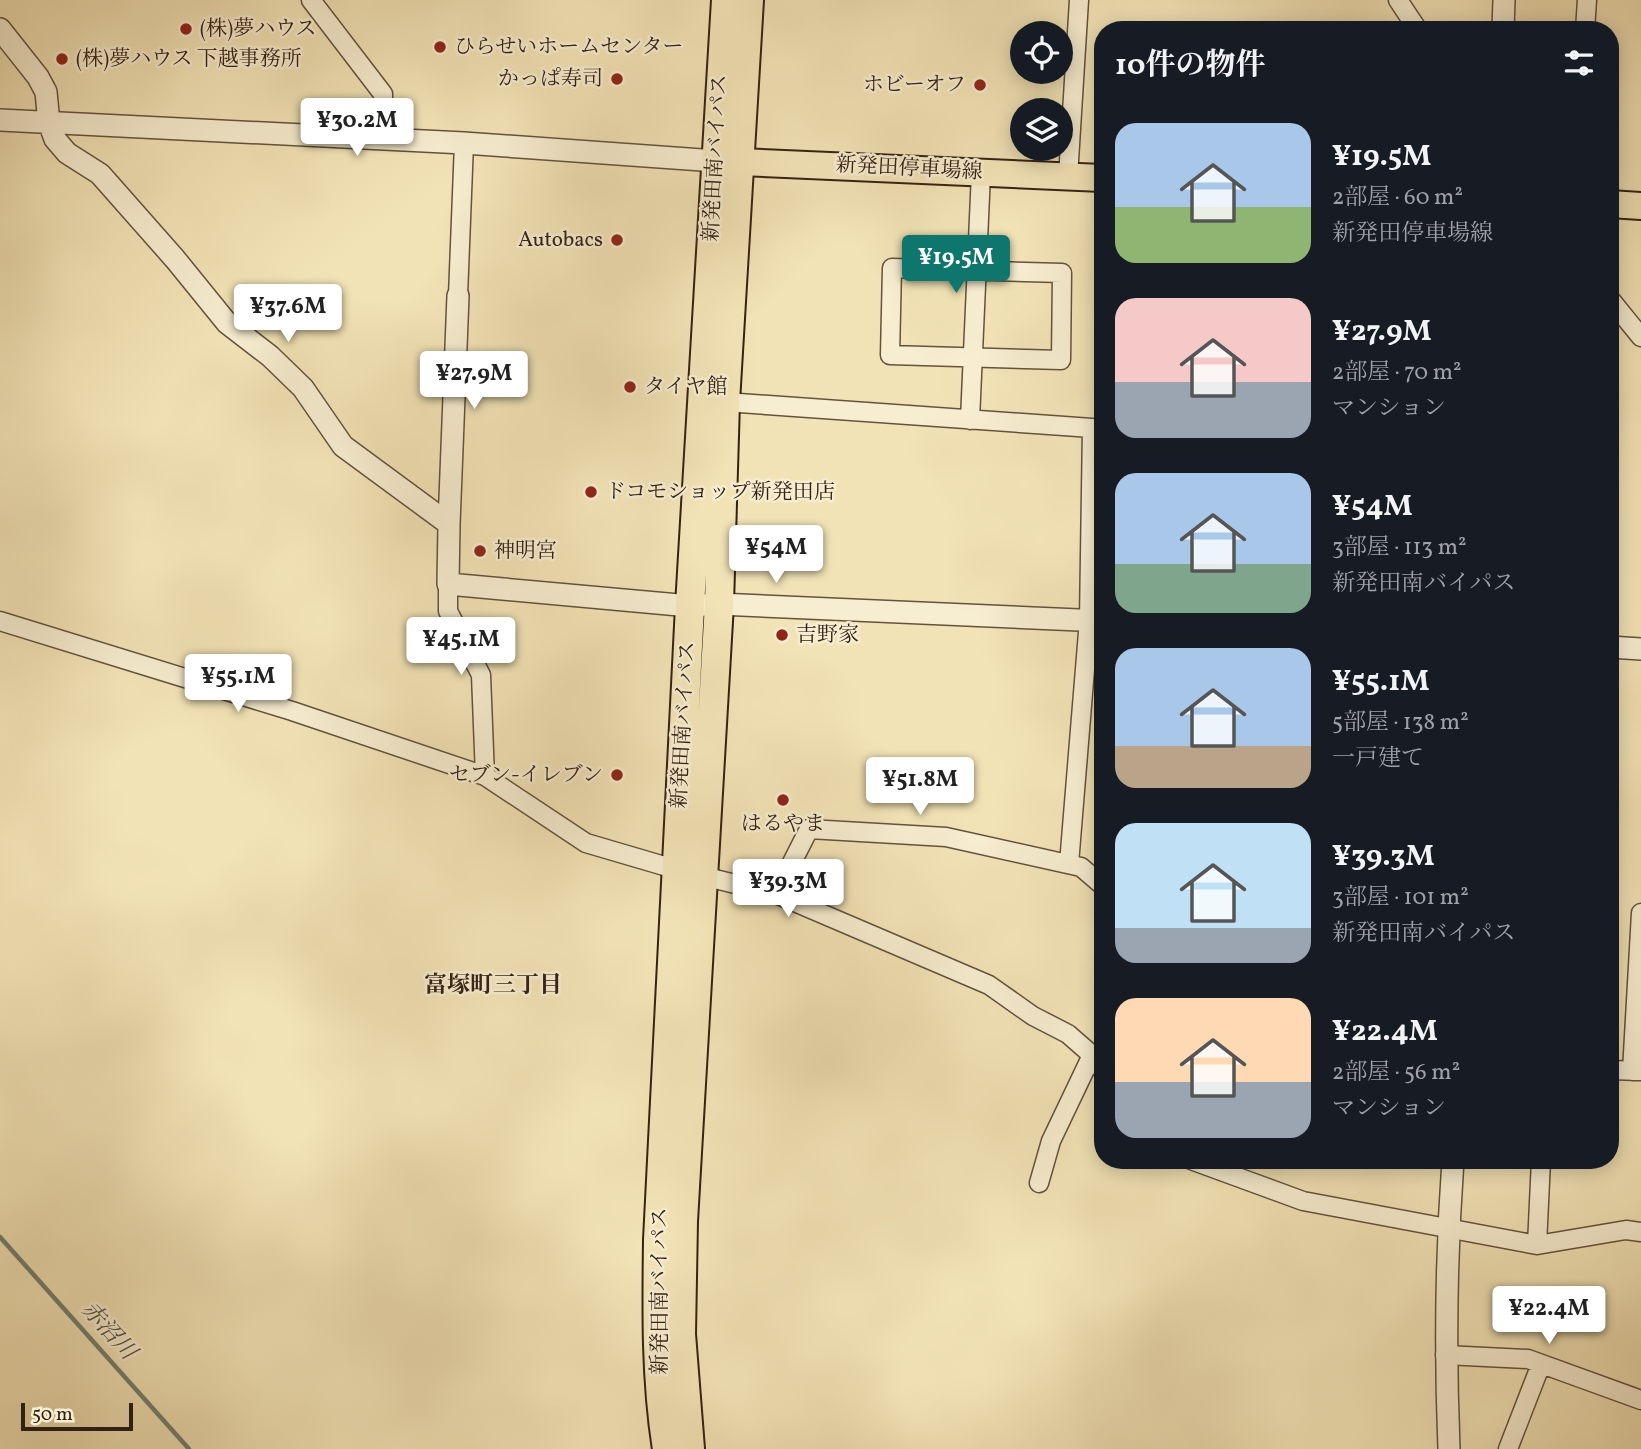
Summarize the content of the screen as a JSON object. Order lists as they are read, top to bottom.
{
  "streets": {
    "highway": ["新発田南バイパス"],
    "main road": ["新発田停車場線"]
  },
  "crossings": [
    ["新発田南バイパス", "新発田停車場線"]
  ],
  "districts": ["富塚町三丁目"],
  "water": ["赤沼川"],
  "places": [
    "(株)夢ハウス",
    "ひらせいホームセンター",
    "(株)夢ハウス 下越事務所",
    "かっぱ寿司",
    "ホビーオフ",
    "Autobacs",
    "タイヤ館",
    "ドコモショップ新発田店",
    "神明宮",
    "吉野家",
    "セブン-イレブン",
    "はるやま"
  ],
  "scale_bar": "50 m",
  "page": {
    "heading": "10件の物件",
    "price": [
      "¥30.2M",
      "¥19.5M",
      "¥37.6M",
      "¥27.9M",
      "¥54M",
      "¥45.1M",
      "¥55.1M",
      "¥51.8M",
      "¥39.3M",
      "¥22.4M"
    ],
    "list": [
      {
        "name": "¥19.5M",
        "note": "2部屋 · 60 m² · 新発田停車場線"
      },
      {
        "name": "¥27.9M",
        "note": "2部屋 · 70 m² · マンション"
      },
      {
        "name": "¥54M",
        "note": "3部屋 · 113 m² · 新発田南バイパス"
      },
      {
        "name": "¥55.1M",
        "note": "5部屋 · 138 m² · 一戸建て"
      },
      {
        "name": "¥39.3M",
        "note": "3部屋 · 101 m² · 新発田南バイパス"
      },
      {
        "name": "¥22.4M",
        "note": "2部屋 · 56 m² · マンション"
      }
    ],
    "scale": "50 m"
  }
}
